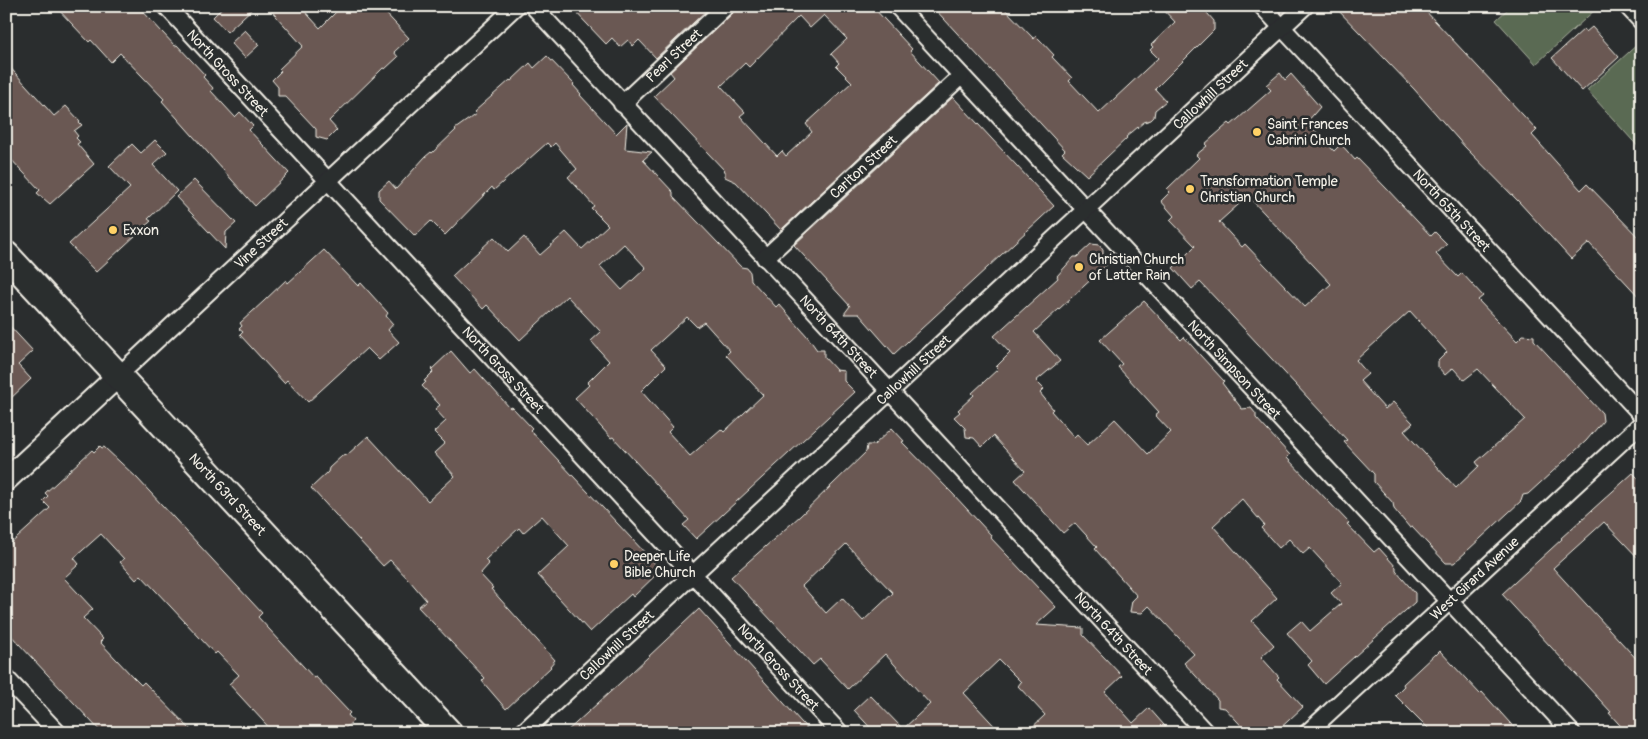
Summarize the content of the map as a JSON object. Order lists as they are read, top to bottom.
{
  "streets": {
    "main road": ["North 63rd Street"],
    "street": [
      "Pearl Street",
      "North Gross Street",
      "Callowhill Street",
      "Carlton Street",
      "North 65th Street",
      "Vine Street",
      "North 64th Street",
      "North Simpson Street",
      "West Girard Avenue"
    ]
  },
  "crossings": [
    ["Pearl Street", "North 64th Street"],
    ["North Gross Street", "Callowhill Street"],
    ["North Gross Street", "Vine Street"],
    ["Callowhill Street", "North 65th Street"],
    ["Callowhill Street", "North 64th Street"],
    ["Callowhill Street", "North Simpson Street"],
    ["Carlton Street", "North 64th Street"],
    ["Carlton Street", "North Simpson Street"],
    ["Vine Street", "North 63rd Street"],
    ["North Simpson Street", "West Girard Avenue"]
  ],
  "places": [
    "Saint Frances Cabrini Church",
    "Transformation Temple Christian Church",
    "Exxon",
    "Christian Church of Latter Rain",
    "Deeper Life Bible Church"
  ]
}
